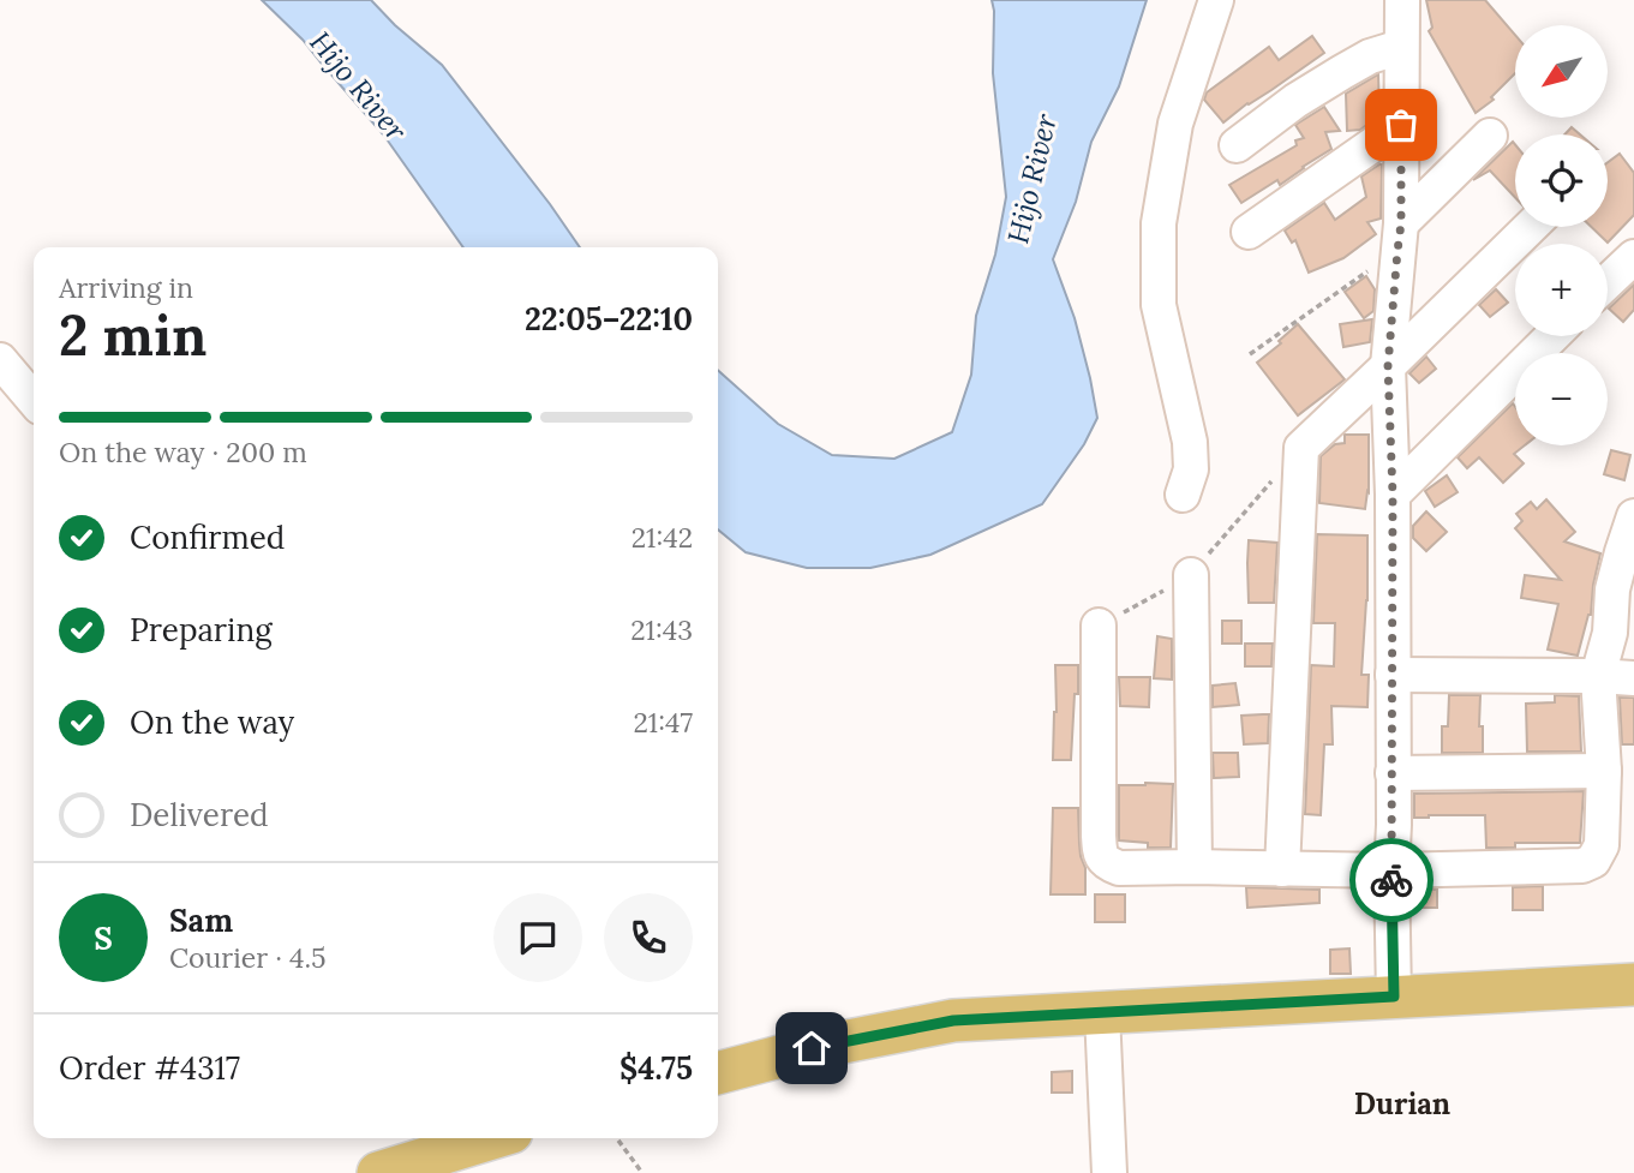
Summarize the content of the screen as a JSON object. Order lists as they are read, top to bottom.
{
  "districts": ["Durian"],
  "water": ["Hijo River"],
  "north": "bottom left",
  "page": {
    "map_buttons": ["+", "−"],
    "heading": ["2 min", "Arriving in", "22:05–22:10"],
    "panel": [
      "Sam",
      "Courier · 4.5",
      "Order #4317",
      "$4.75"
    ],
    "bar": "On the way · 200 m",
    "list": [
      ["Confirmed", "21:42"],
      ["Preparing", "21:43"],
      ["On the way", "21:47"],
      "Delivered"
    ],
    "round": "S"
  }
}
